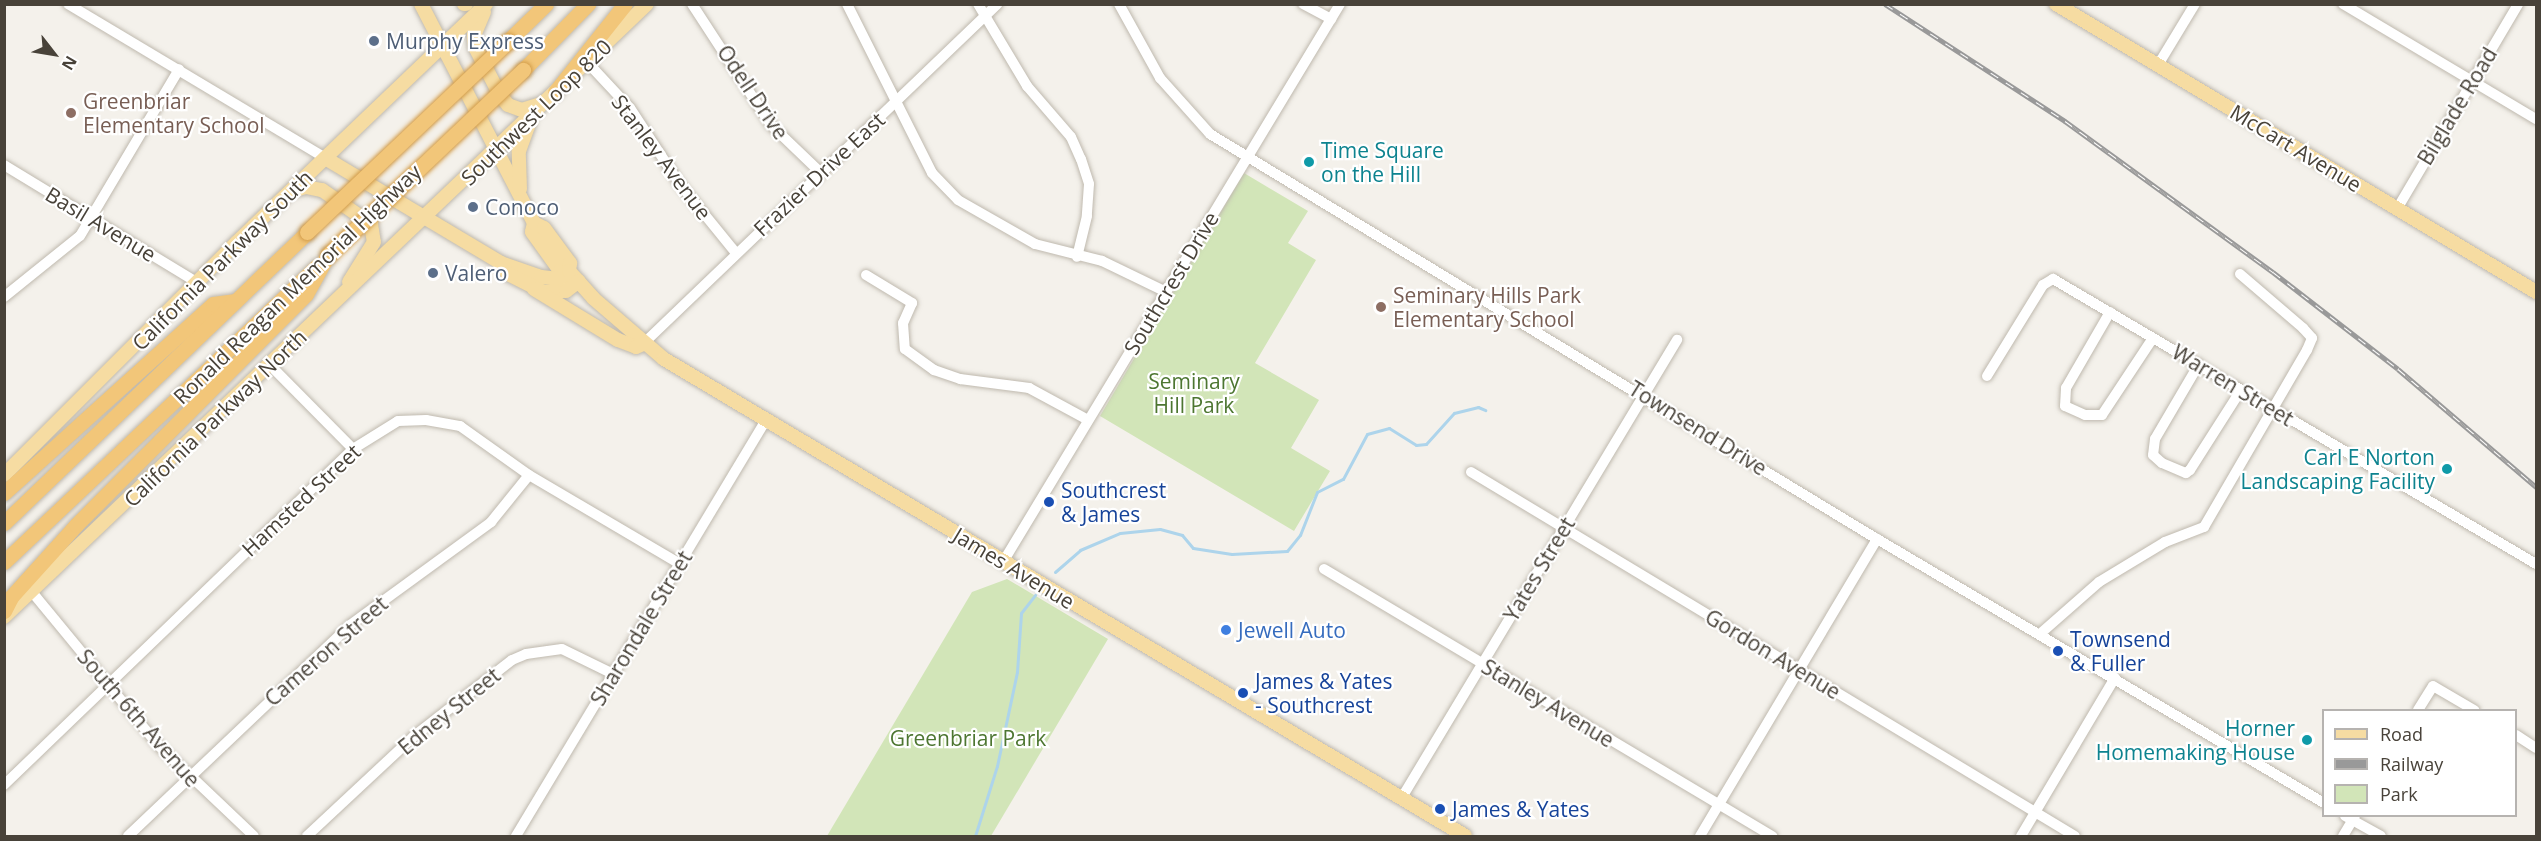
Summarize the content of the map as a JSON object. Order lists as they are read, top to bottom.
{
  "streets": {
    "highway": ["Ronald Reagan Memorial Highway"],
    "main road": [
      "Southwest Loop 820",
      "McCart Avenue",
      "California Parkway South",
      "California Parkway North",
      "James Avenue"
    ],
    "street": [
      "Odell Drive",
      "Bilglade Road",
      "Stanley Avenue",
      "Frazier Drive East",
      "Basil Avenue",
      "Southcrest Drive",
      "Warren Street",
      "Townsend Drive",
      "Hamsted Street",
      "Yates Street",
      "Sharondale Street",
      "Cameron Street",
      "Gordon Avenue",
      "Edney Street",
      "South 6th Avenue"
    ]
  },
  "crossings": [
    ["Odell Drive", "Frazier Drive East"],
    ["Bilglade Road", "McCart Avenue"],
    ["Southwest Loop 820", "Stanley Avenue"],
    ["Southwest Loop 820", "California Parkway North"],
    ["Stanley Avenue", "Frazier Drive East"],
    ["Stanley Avenue", "Yates Street"],
    ["Frazier Drive East", "James Avenue"],
    ["Basil Avenue", "California Parkway South"],
    ["Southcrest Drive", "Townsend Drive"],
    ["Southcrest Drive", "James Avenue"],
    ["California Parkway North", "South 6th Avenue"],
    ["Townsend Drive", "Yates Street"],
    ["Hamsted Street", "Sharondale Street"],
    ["Hamsted Street", "Cameron Street"],
    ["Hamsted Street", "South 6th Avenue"],
    ["James Avenue", "Yates Street"],
    ["James Avenue", "Sharondale Street"],
    ["Yates Street", "Gordon Avenue"],
    ["Sharondale Street", "Edney Street"],
    ["Cameron Street", "South 6th Avenue"]
  ],
  "parks": ["Seminary Hill Park", "Greenbriar Park"],
  "places": [
    "Murphy Express",
    "Greenbriar Elementary School",
    "Time Square on the Hill",
    "Conoco",
    "Valero",
    "Seminary Hills Park Elementary School",
    "Carl E Norton Landscaping Facility",
    "Southcrest & James",
    "Jewell Auto",
    "Townsend & Fuller",
    "James & Yates - Southcrest",
    "Horner Homemaking House",
    "James & Yates"
  ],
  "legend": ["Road", "Railway", "Park"],
  "north": "bottom right"
}
